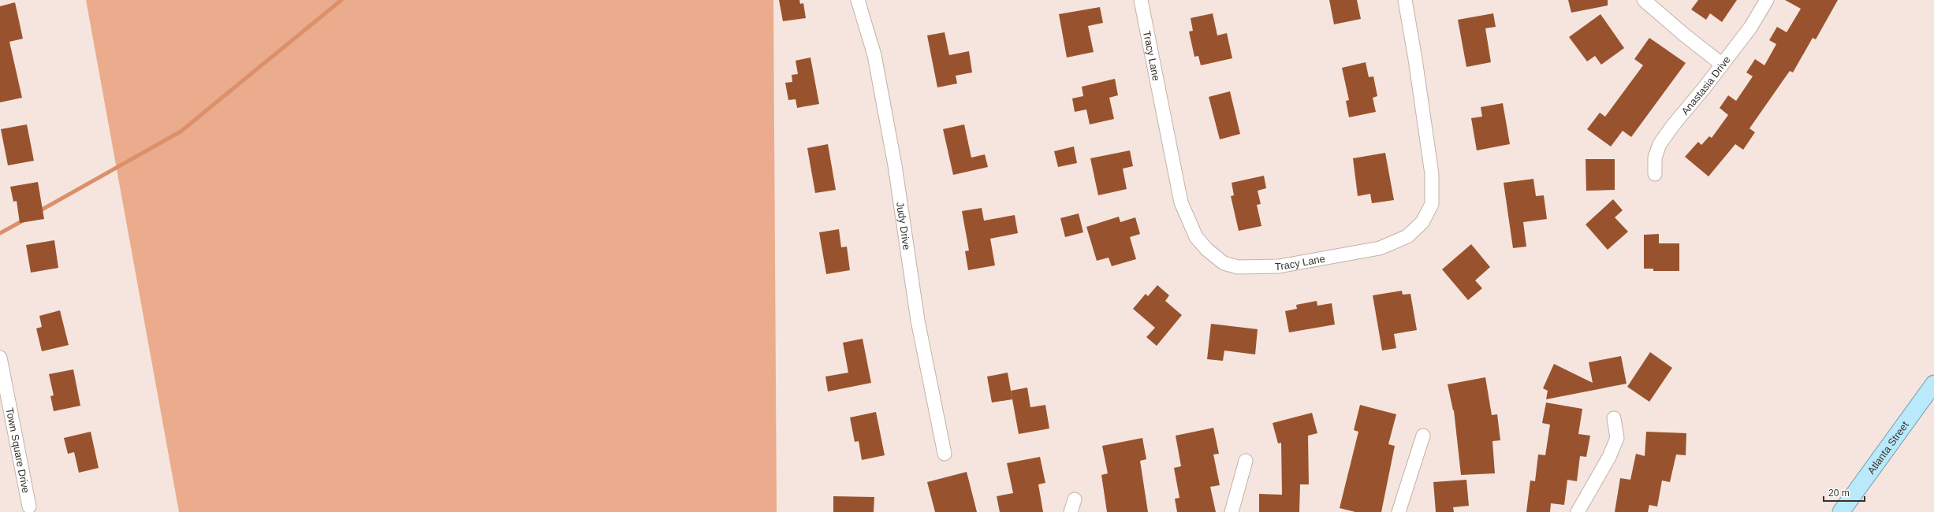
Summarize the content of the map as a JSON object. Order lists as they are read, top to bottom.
{
  "streets": {
    "main road": ["Atlanta Street"],
    "street": [
      "Tracy Lane",
      "Anastasia Drive",
      "Judy Drive",
      "Town Square Drive"
    ]
  },
  "scale_bar": "20 m"
}
